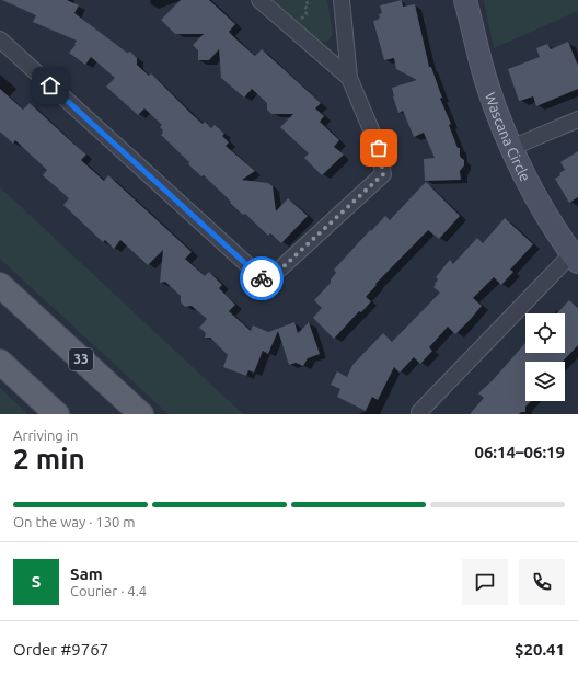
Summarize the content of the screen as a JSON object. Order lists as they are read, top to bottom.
{
  "streets": {
    "main road": ["33"],
    "street": ["Wascana Circle"]
  },
  "page": {
    "heading": ["2 min", "Arriving in", "06:14–06:19"],
    "panel": [
      "Sam",
      "Courier · 4.4",
      "Order #9767",
      "$20.41"
    ],
    "bar": "On the way · 130 m",
    "round": "S"
  }
}
